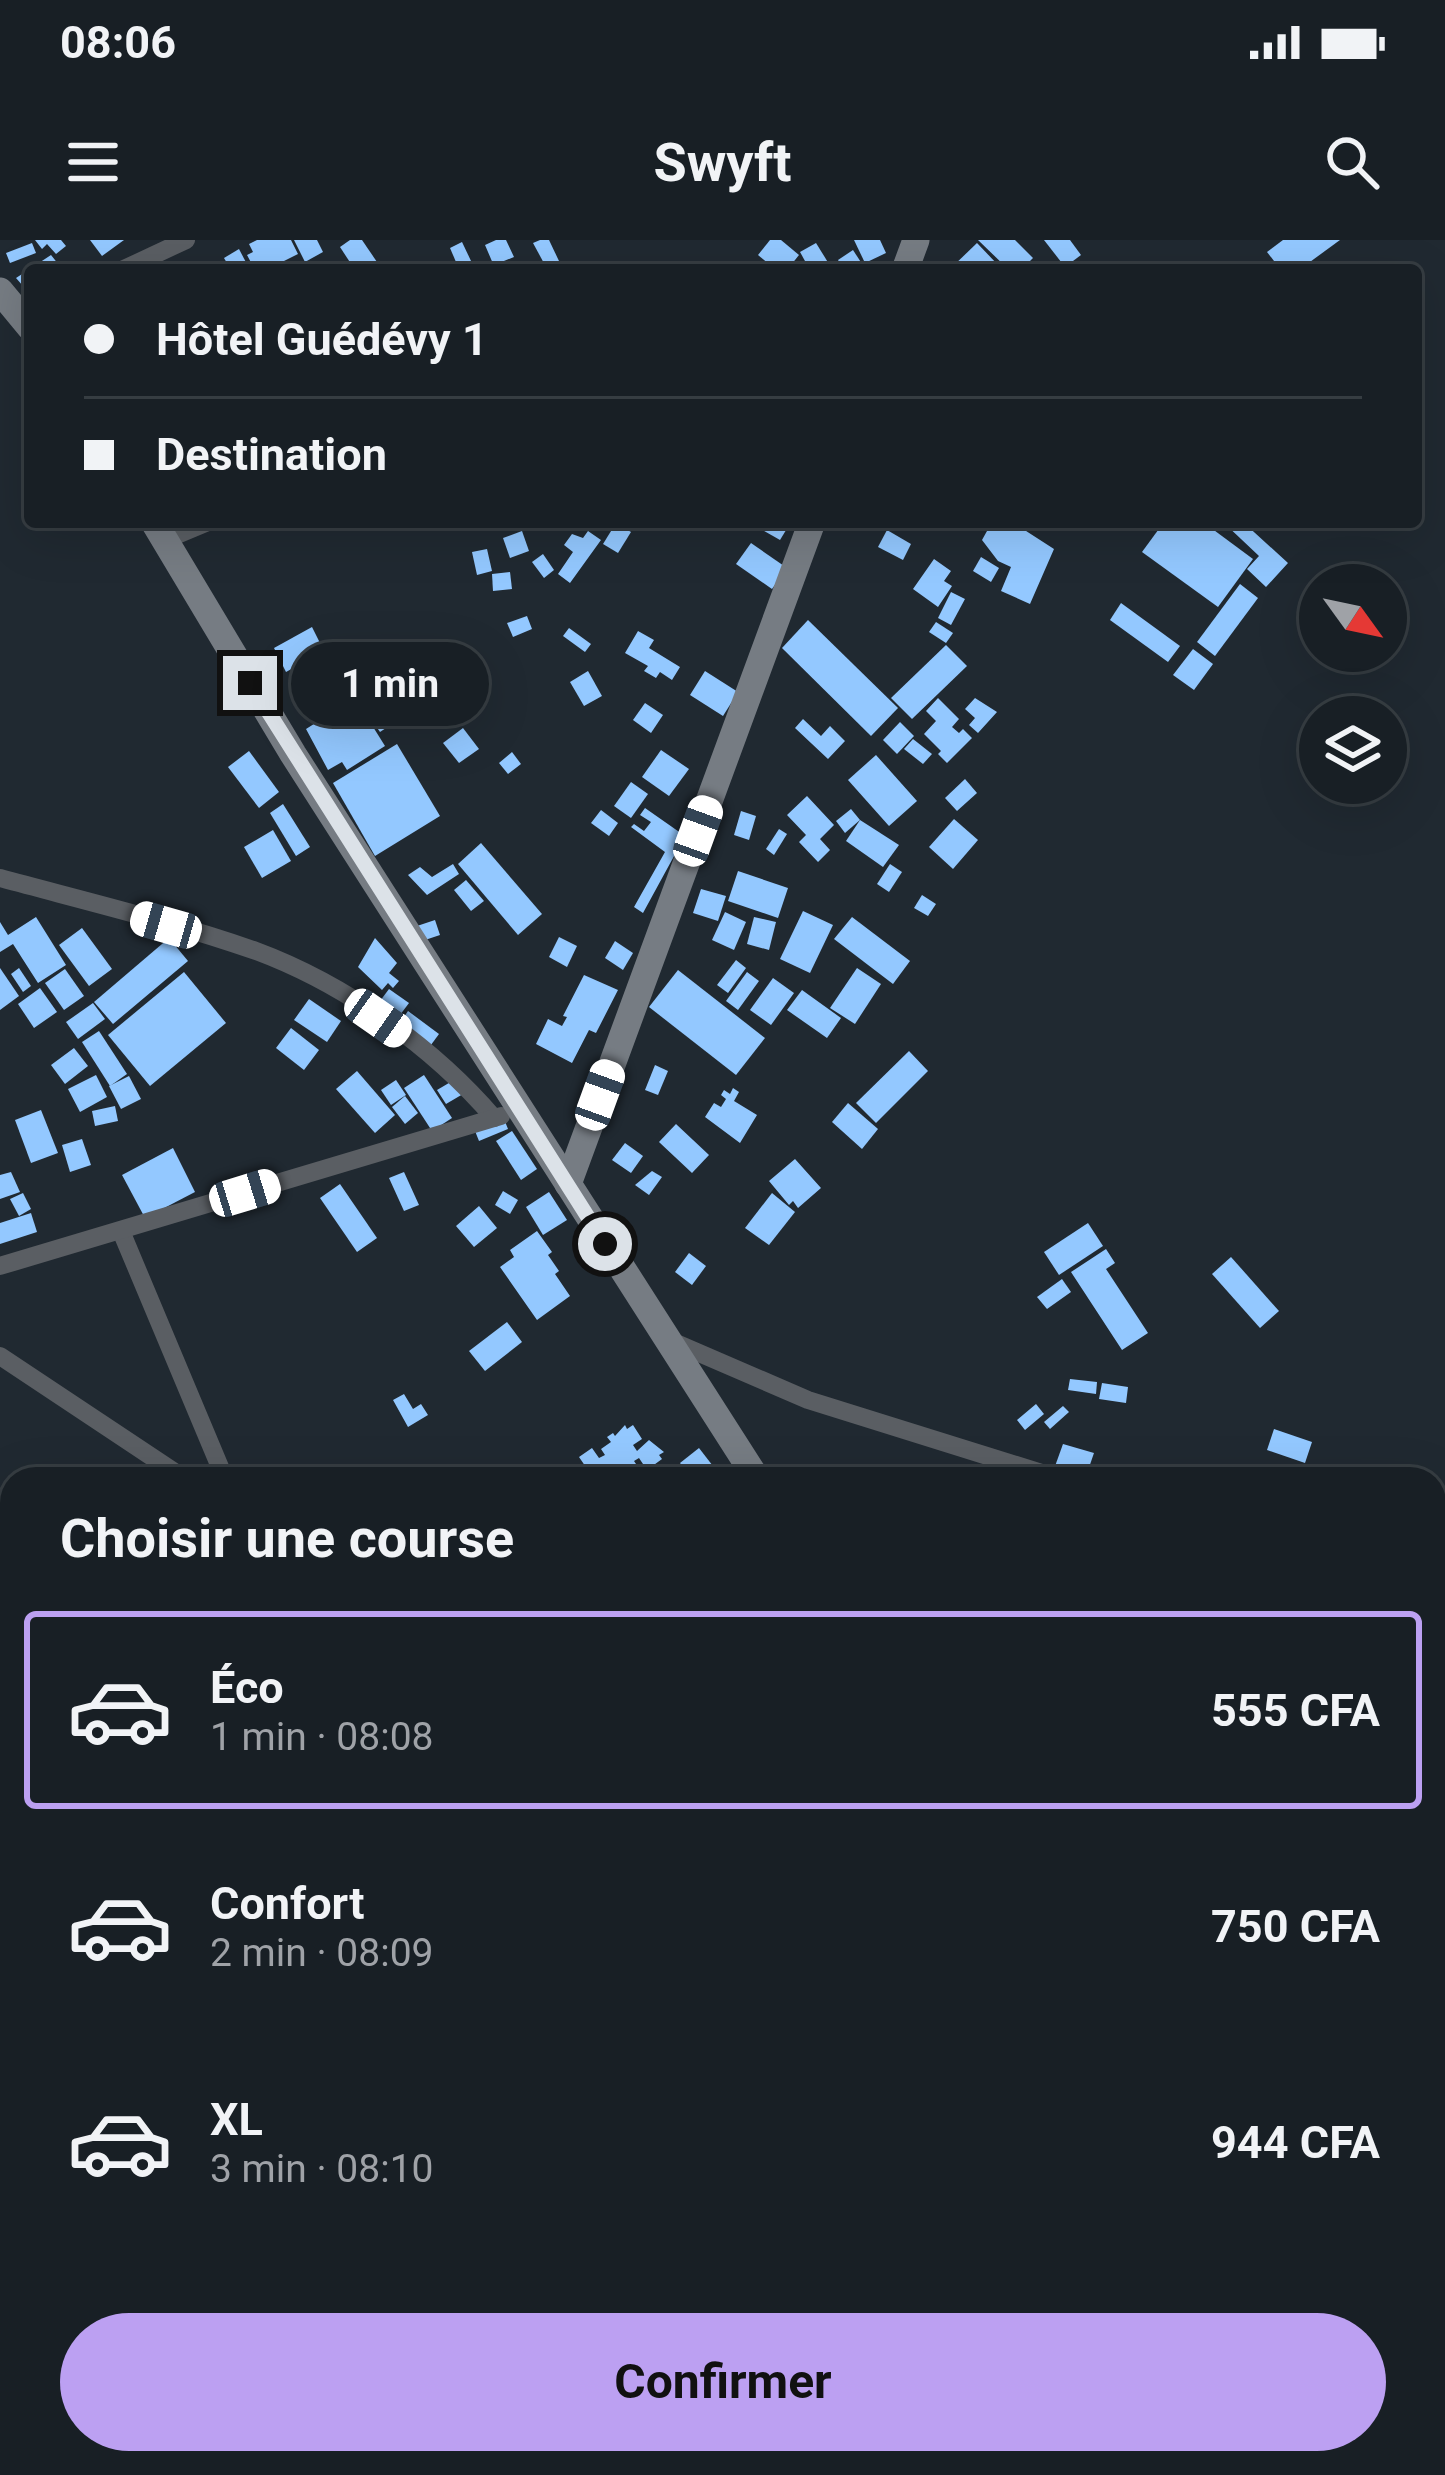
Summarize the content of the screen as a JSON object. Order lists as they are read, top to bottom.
{
  "north": "bottom right",
  "page": {
    "status": "08:06",
    "header": "Swyft",
    "banner": ["Hôtel Guédévy 1", "Destination"],
    "bubble": "1 min",
    "heading": "Choisir une course",
    "list": [
      {
        "name": "Éco",
        "note": "1 min · 08:08",
        "value": "555 CFA"
      },
      {
        "name": "Confort",
        "note": "2 min · 08:09",
        "value": "750 CFA"
      },
      {
        "name": "XL",
        "note": "3 min · 08:10",
        "value": "944 CFA"
      }
    ],
    "buttons": "Confirmer"
  }
}
